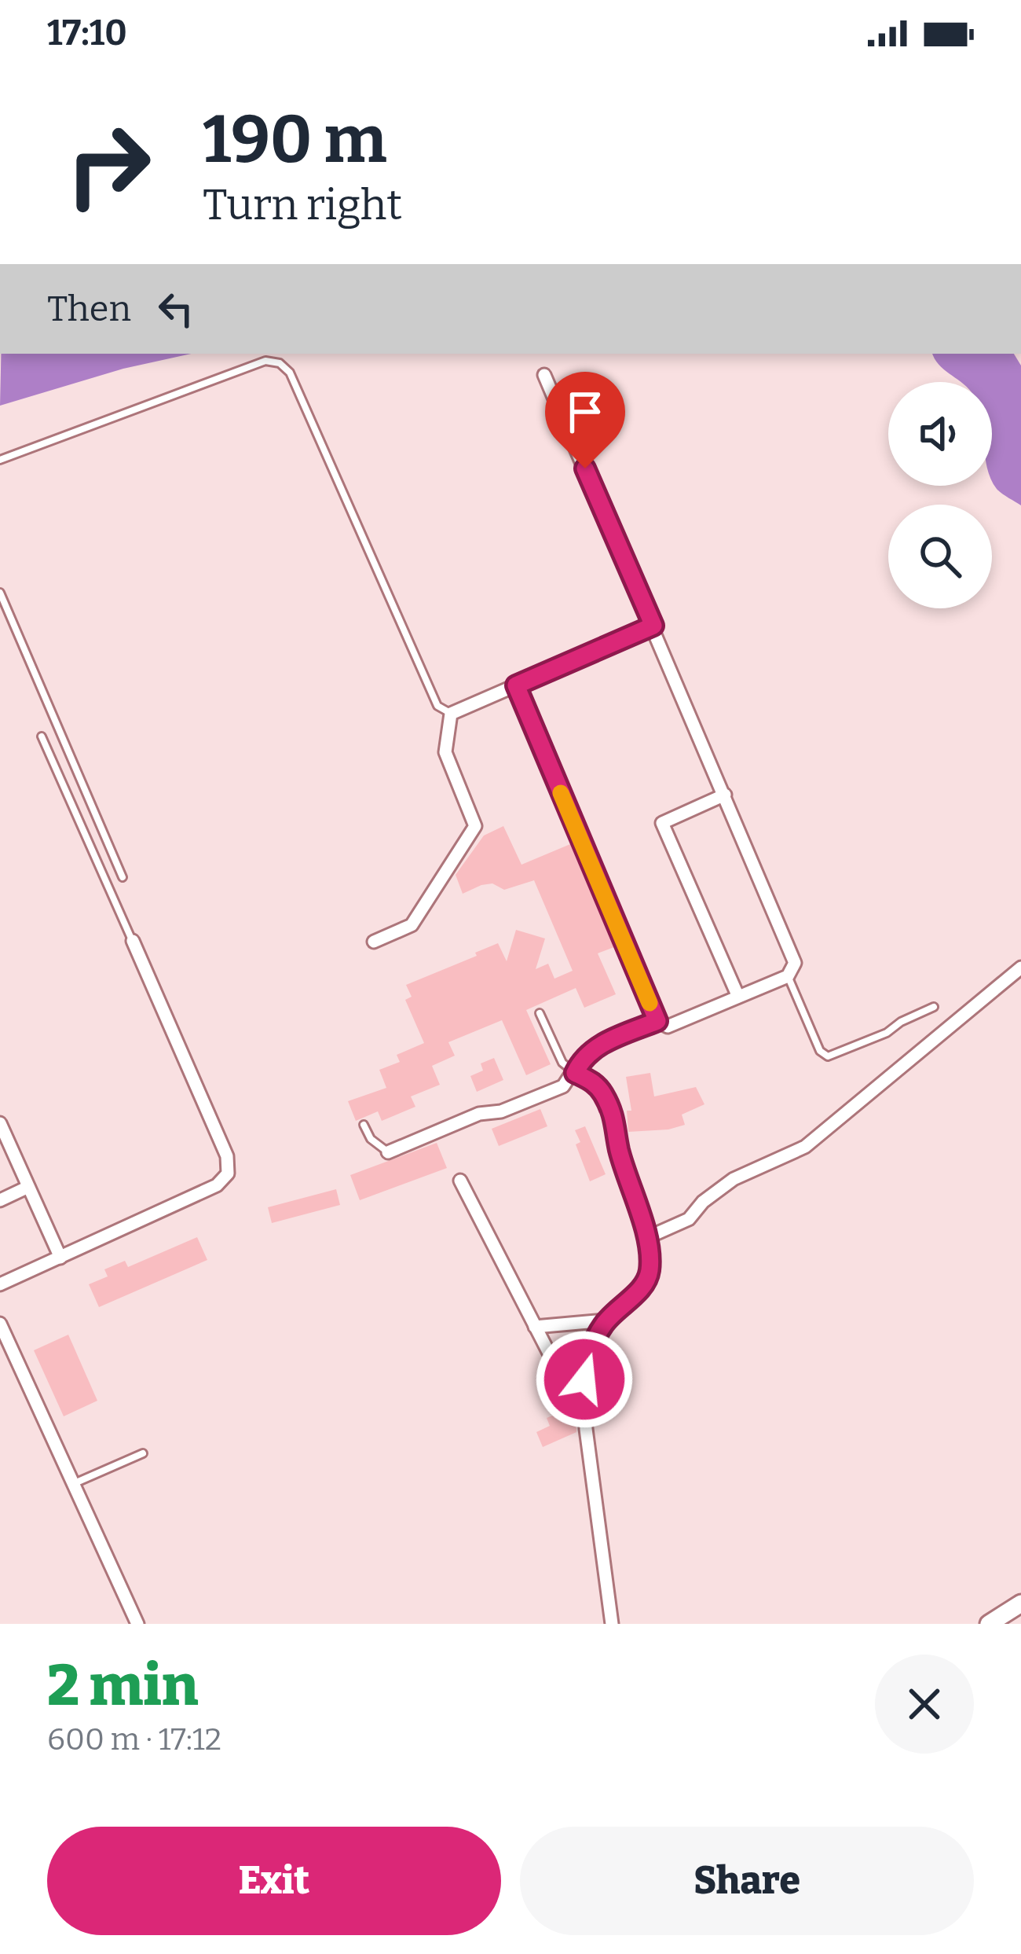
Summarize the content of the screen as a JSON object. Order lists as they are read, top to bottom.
{
  "page": {
    "status": "17:10",
    "turn": ["190 m", "Turn right"],
    "then": "Then",
    "heading": ["2 min", "600 m · 17:12"],
    "buttons": ["Exit", "Share"]
  }
}
